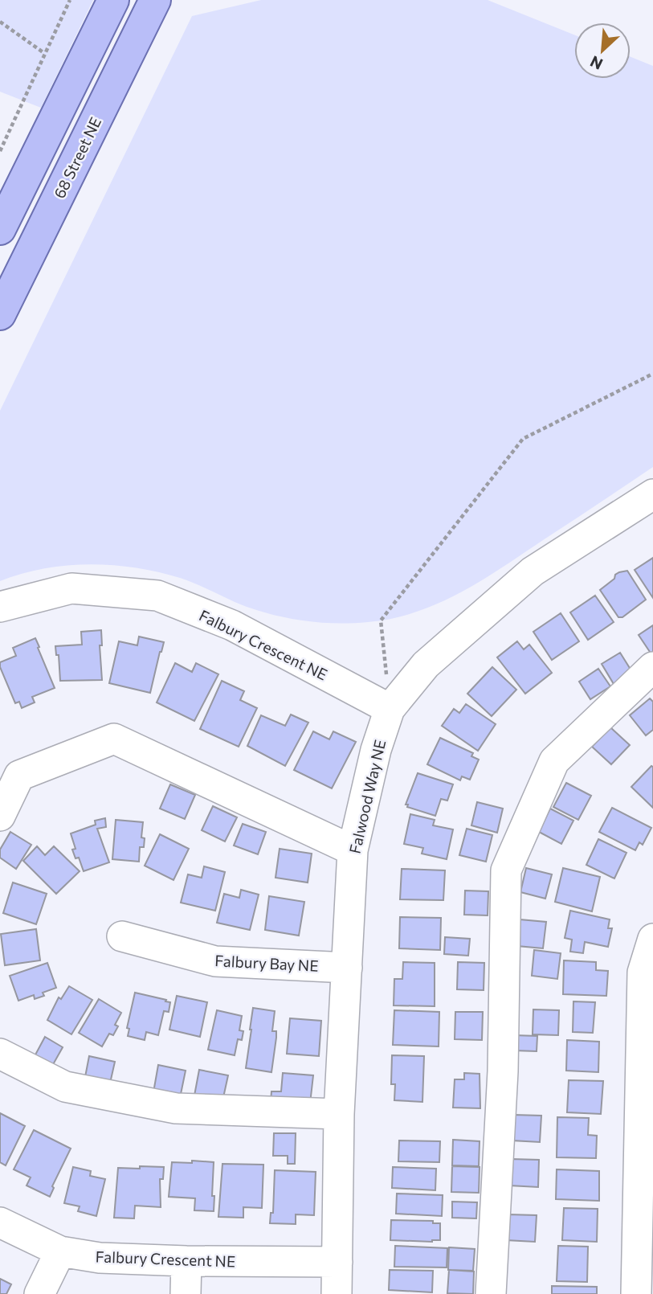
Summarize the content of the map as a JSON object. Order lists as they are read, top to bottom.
{
  "streets": {
    "main road": ["68 Street NE"],
    "street": ["Falbury Crescent NE", "Falwood Way NE", "Falbury Bay NE"]
  },
  "crossings": [
    ["Falbury Crescent NE", "Falwood Way NE"],
    ["Falwood Way NE", "Falbury Bay NE"]
  ],
  "north": "bottom left"
}
